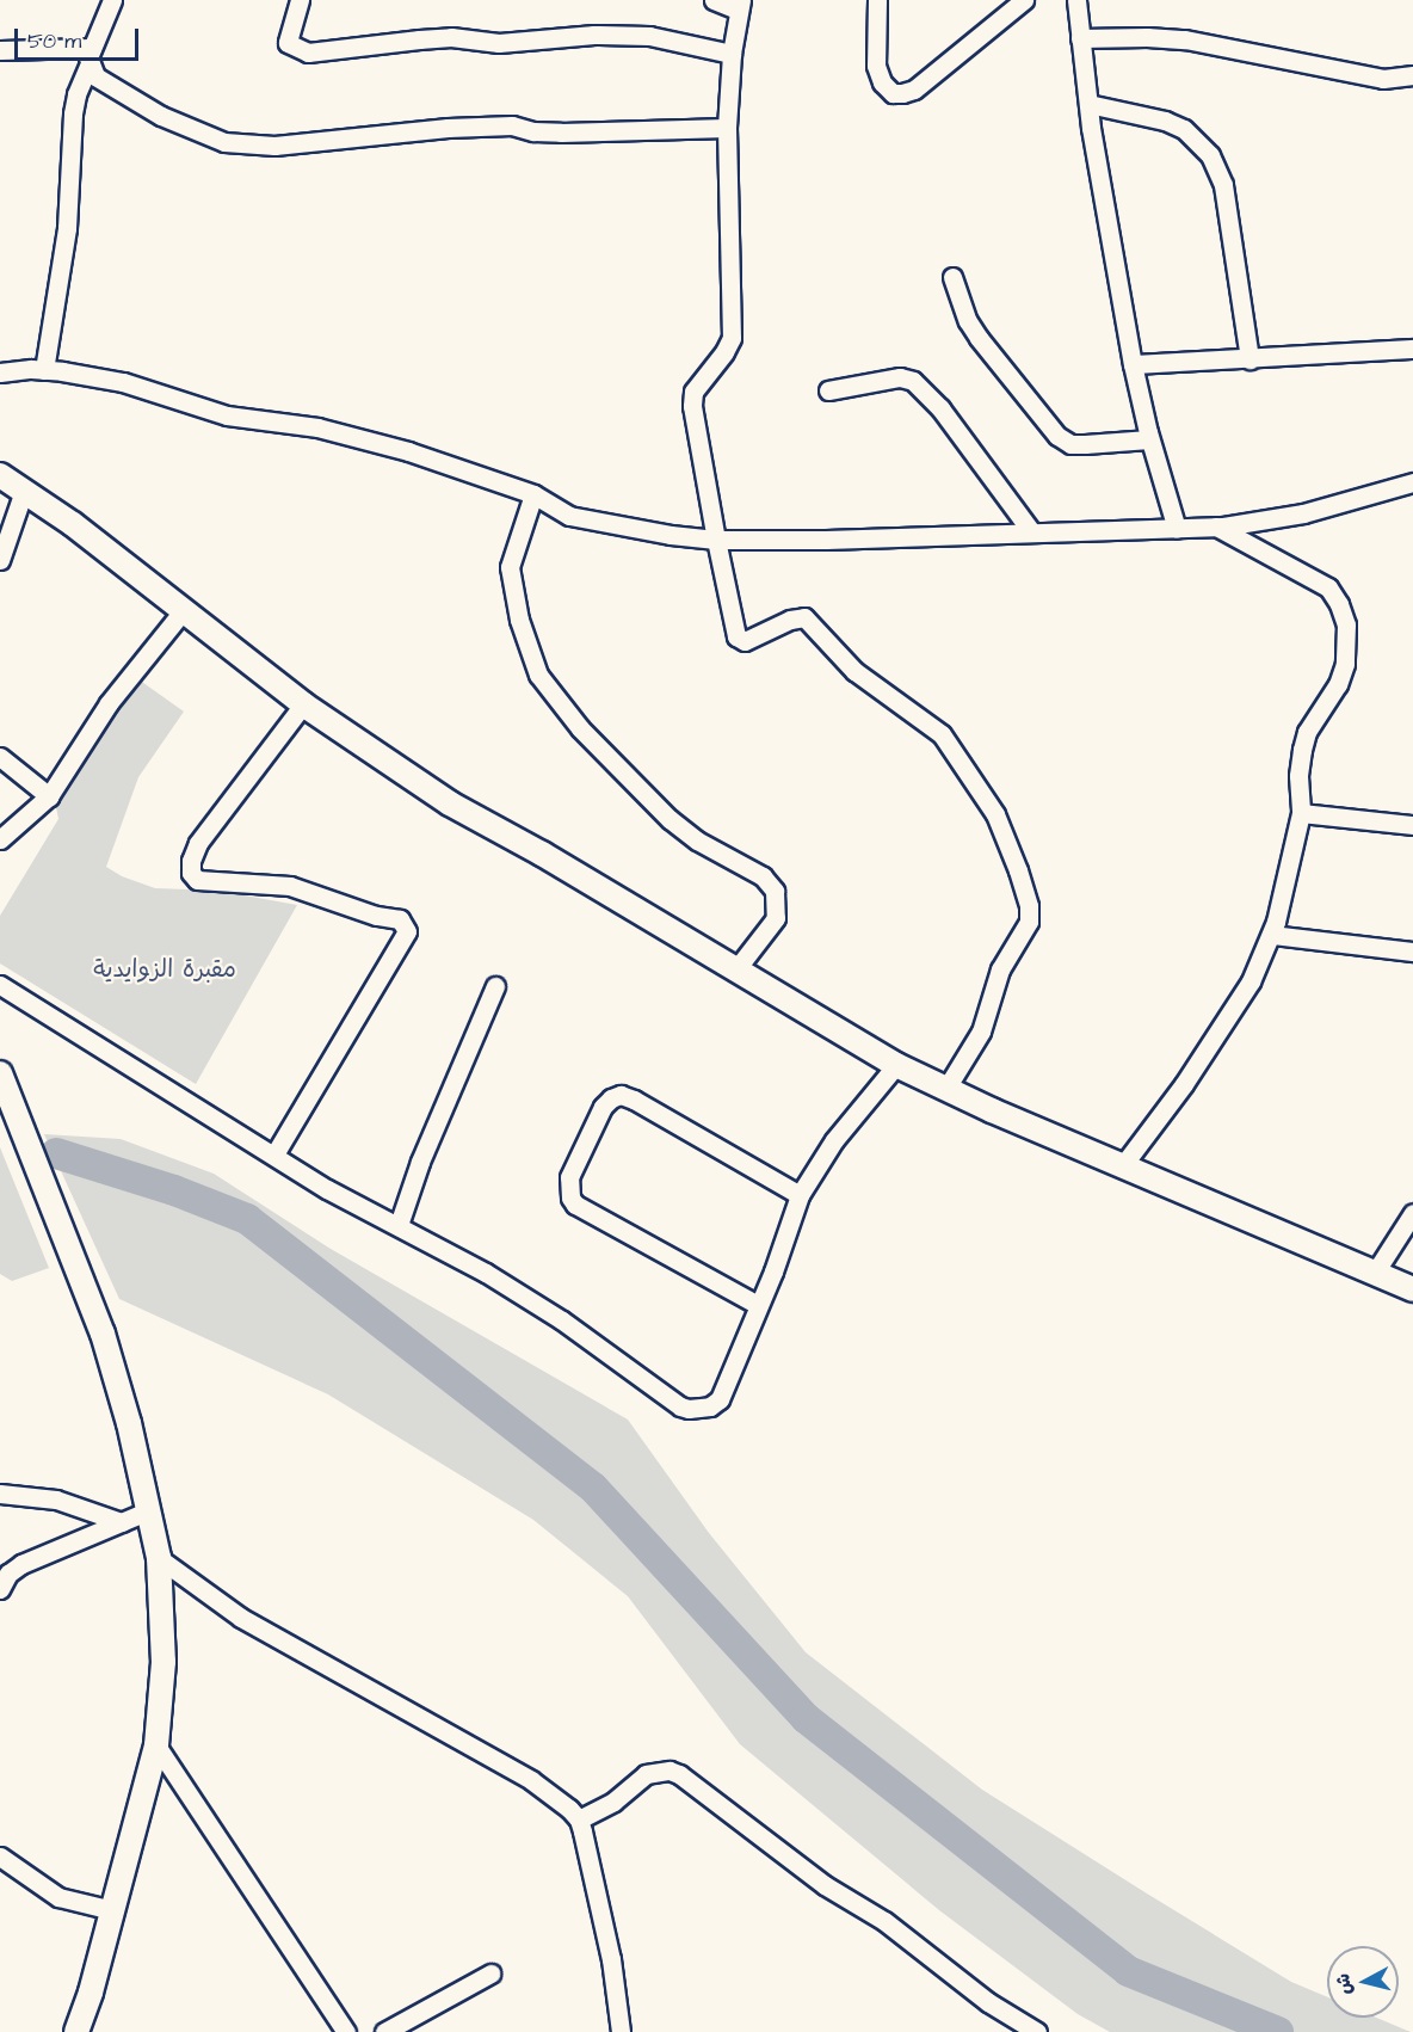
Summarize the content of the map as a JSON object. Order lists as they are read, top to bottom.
{
  "parks": ["مقبرة الزوايدية"],
  "scale_bar": "50 m",
  "north": "left"
}
